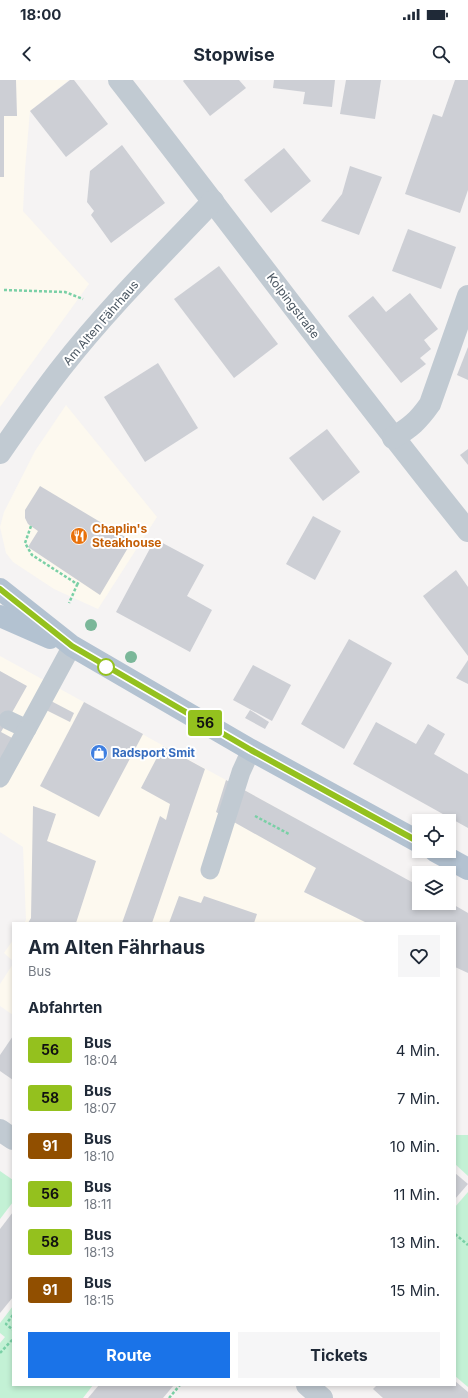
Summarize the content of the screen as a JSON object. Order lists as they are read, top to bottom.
{
  "streets": {
    "street": ["Kolpingstraße", "Am Alten Fährhaus"]
  },
  "crossings": [
    ["Kolpingstraße", "Am Alten Fährhaus"]
  ],
  "places": {
    "restaurant": ["Chaplin's Steakhouse"],
    "shop": ["Radsport Smit"]
  },
  "lines": ["bus line 56"],
  "page": {
    "status": "18:00",
    "header": "Stopwise",
    "on_map": "56",
    "heading": [
      ["Am Alten Fährhaus", "Bus"],
      "Abfahrten"
    ],
    "list": [
      {
        "mark": "56",
        "name": "Bus",
        "note": "18:04",
        "value": "4 Min."
      },
      {
        "mark": "58",
        "name": "Bus",
        "note": "18:07",
        "value": "7 Min."
      },
      {
        "mark": "91",
        "name": "Bus",
        "note": "18:10",
        "value": "10 Min."
      },
      {
        "mark": "56",
        "name": "Bus",
        "note": "18:11",
        "value": "11 Min."
      },
      {
        "mark": "58",
        "name": "Bus",
        "note": "18:13",
        "value": "13 Min."
      },
      {
        "mark": "91",
        "name": "Bus",
        "note": "18:15",
        "value": "15 Min."
      }
    ],
    "buttons": ["Route", "Tickets"]
  }
}
